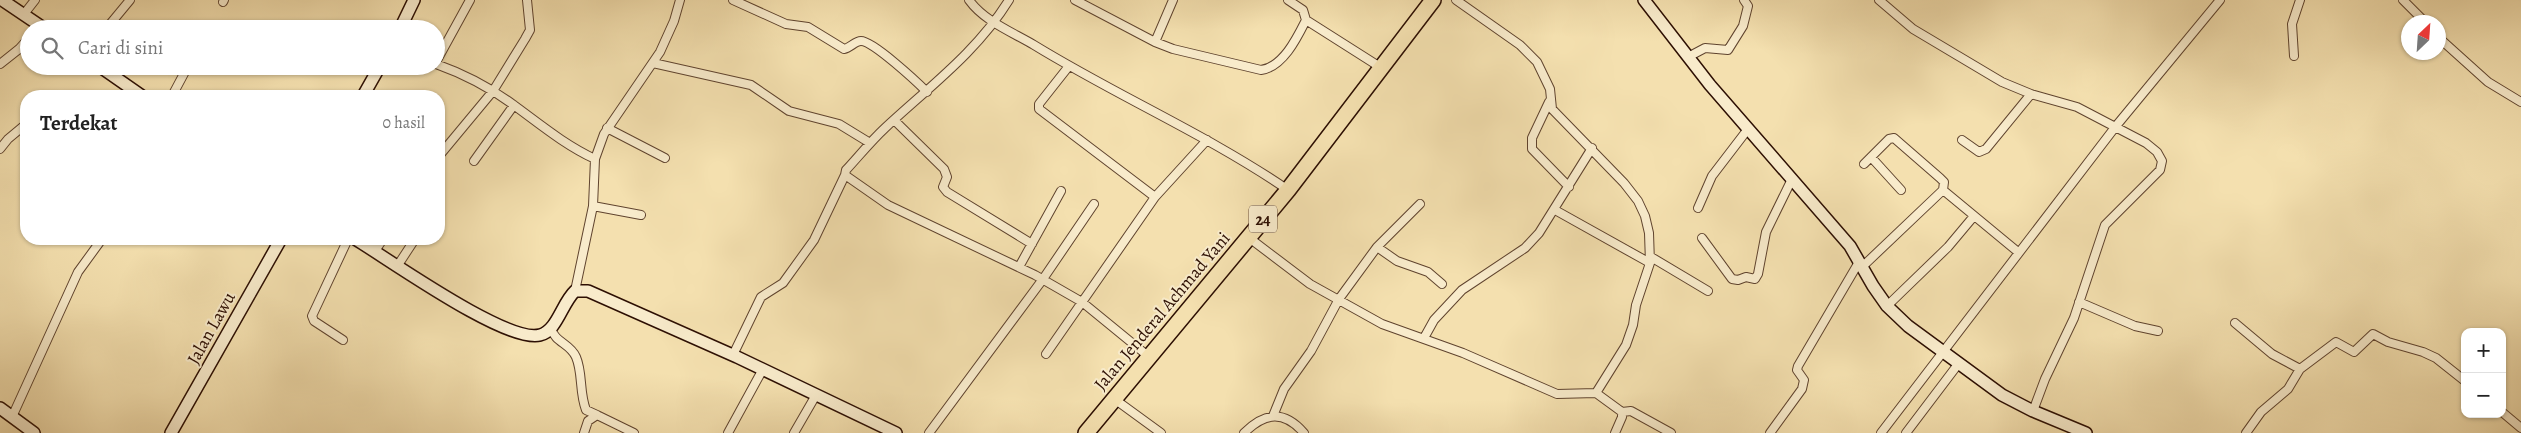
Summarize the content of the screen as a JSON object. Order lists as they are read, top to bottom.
{
  "streets": {
    "highway": ["24", "Jalan Jenderal Achmad Yani"],
    "main road": ["Jalan Lawu"]
  },
  "north": "top right",
  "page": {
    "search": "Cari di sini",
    "heading": ["Terdekat", "0 hasil"],
    "map_buttons": ["+", "−"]
  }
}
